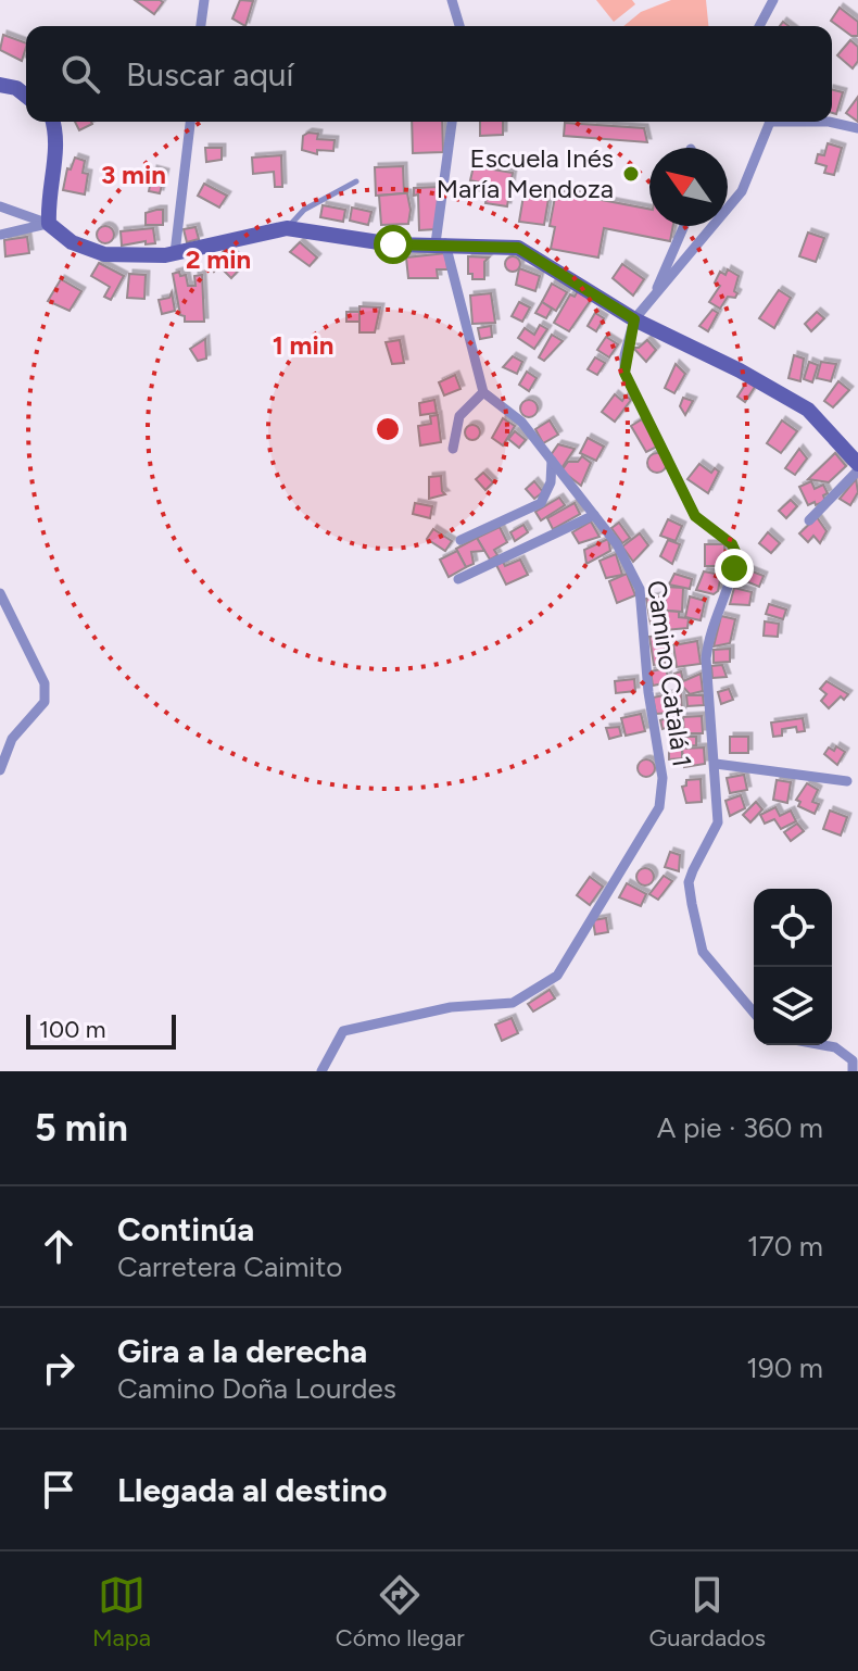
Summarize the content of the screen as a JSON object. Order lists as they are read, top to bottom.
{
  "streets": {
    "street": ["Camino Catalá 1"]
  },
  "places": ["Escuela Inés María Mendoza"],
  "scale_bar": "100 m",
  "north": "top left",
  "page": {
    "search": "Buscar aquí",
    "scale": "100 m",
    "heading": ["5 min", "A pie · 360 m"],
    "list": [
      ["Continúa", "Carretera Caimito", "170 m"],
      ["Gira a la derecha", "Camino Doña Lourdes", "190 m"],
      "Llegada al destino"
    ],
    "nav": ["Mapa", "Cómo llegar", "Guardados"]
  },
  "rings": ["3 min", "2 min", "1 min"]
}
